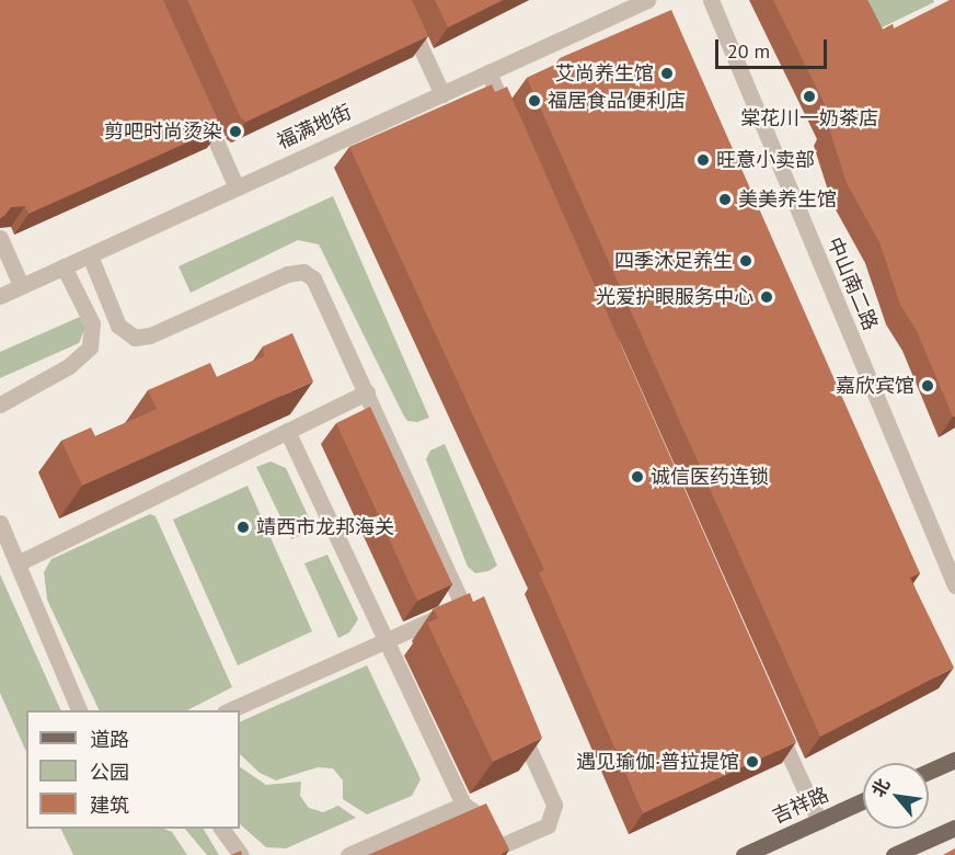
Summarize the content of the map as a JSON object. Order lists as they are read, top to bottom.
{
  "streets": {
    "main road": ["吉祥路"],
    "street": ["福满地街", "中山南二路"]
  },
  "places": [
    "艾尚养生馆",
    "棠花川一奶茶店",
    "福居食品便利店",
    "剪吧时尚烫染",
    "旺意小卖部",
    "美美养生馆",
    "四季沐足养生",
    "光爱护眼服务中心",
    "嘉欣宾馆",
    "诚信医药连锁",
    "靖西市龙邦海关",
    "遇见瑜伽·普拉提馆"
  ],
  "legend": ["道路", "公园", "建筑"],
  "scale_bar": "20 m",
  "north": "top left"
}
